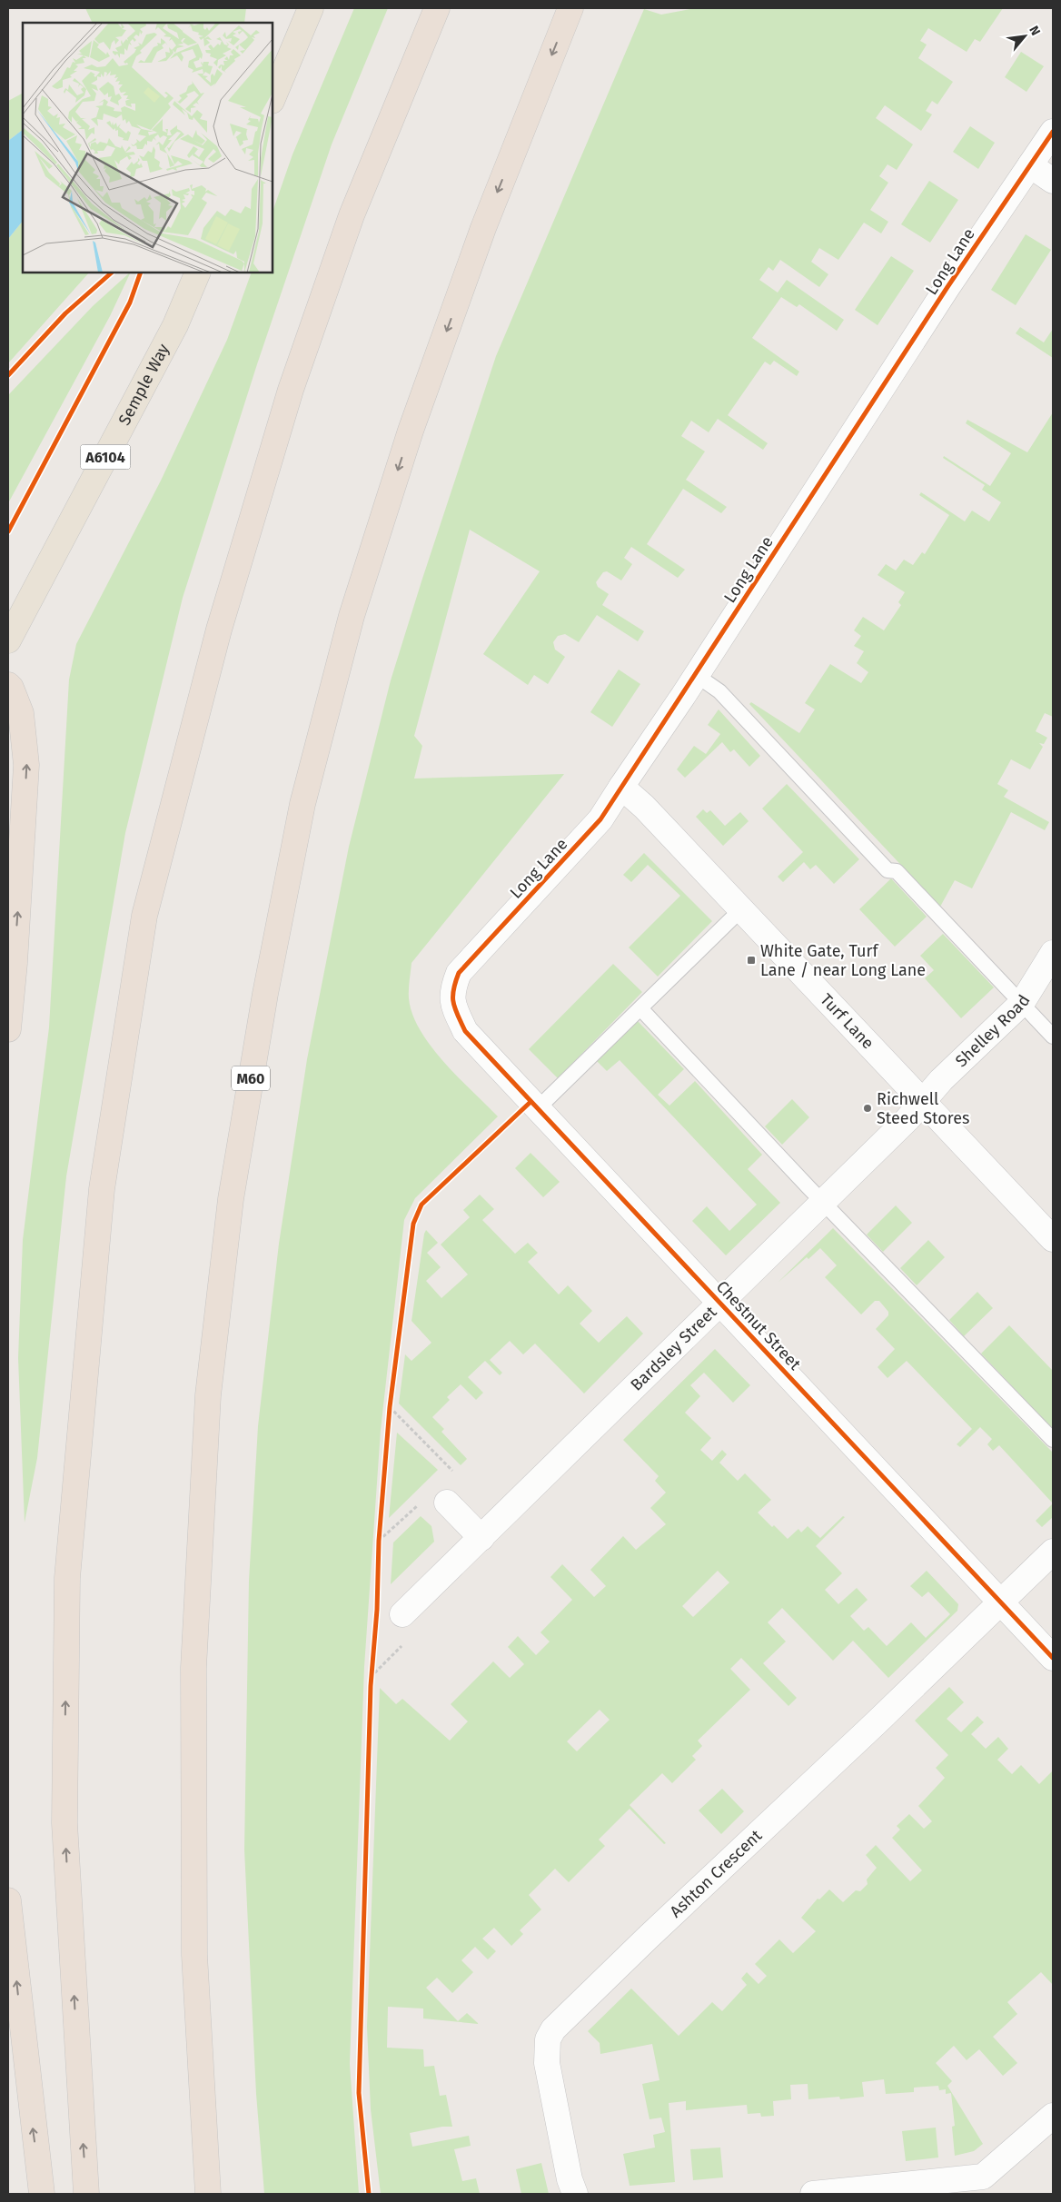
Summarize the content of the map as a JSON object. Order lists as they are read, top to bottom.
{
  "streets": {
    "highway": ["Semple Way", "A6104", "M60"],
    "street": [
      "Long Lane",
      "Turf Lane",
      "Shelley Road",
      "Chestnut Street",
      "Bardsley Street",
      "Ashton Crescent"
    ]
  },
  "crossings": [
    ["Long Lane", "Turf Lane"],
    ["Long Lane", "Chestnut Street"],
    ["Turf Lane", "Shelley Road"],
    ["Turf Lane", "Bardsley Street"],
    ["Shelley Road", "Bardsley Street"],
    ["Chestnut Street", "Bardsley Street"],
    ["Chestnut Street", "Ashton Crescent"]
  ],
  "places": {
    "transit": ["White Gate, Turf Lane / near Long Lane"],
    "other": ["Richwell Steed Stores"]
  },
  "north": "top right"
}
